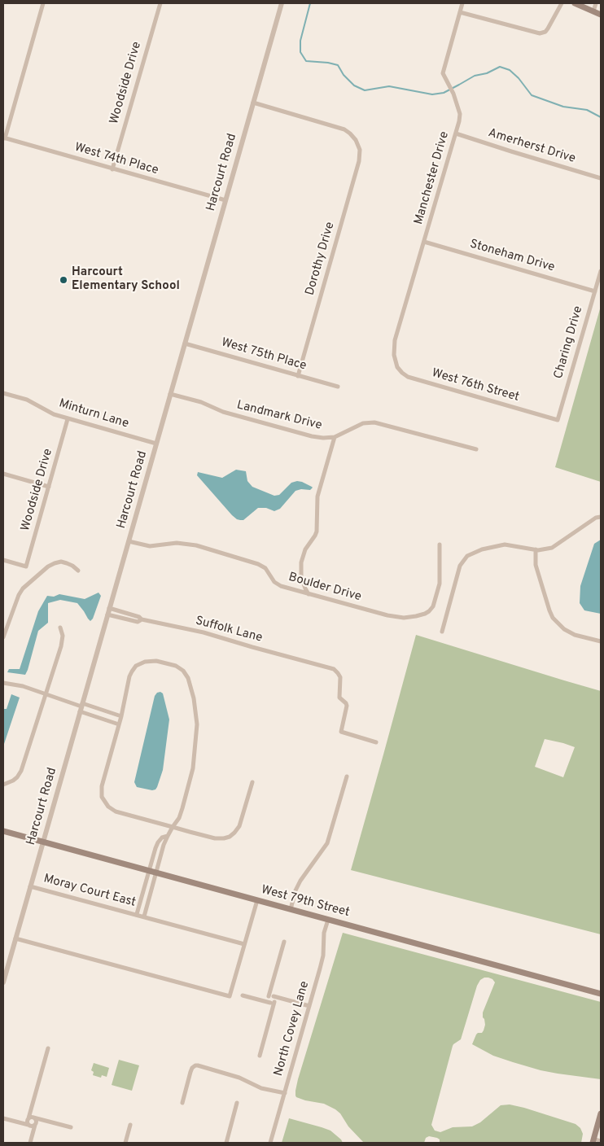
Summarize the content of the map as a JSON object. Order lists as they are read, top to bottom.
{
  "streets": {
    "main road": ["West 79th Street"],
    "street": [
      "Woodside Drive",
      "Amerherst Drive",
      "West 74th Place",
      "Harcourt Road",
      "Manchester Drive",
      "Stoneham Drive",
      "Dorothy Drive",
      "Charing Drive",
      "West 75th Place",
      "West 76th Street",
      "Minturn Lane",
      "Landmark Drive",
      "Boulder Drive",
      "Suffolk Lane",
      "Moray Court East",
      "North Covey Lane"
    ]
  },
  "crossings": [
    ["Woodside Drive", "West 74th Place"],
    ["Woodside Drive", "Minturn Lane"],
    ["Amerherst Drive", "Manchester Drive"],
    ["West 74th Place", "Harcourt Road"],
    ["Harcourt Road", "Dorothy Drive"],
    ["Harcourt Road", "West 75th Place"],
    ["Harcourt Road", "Minturn Lane"],
    ["Harcourt Road", "Landmark Drive"],
    ["Harcourt Road", "Boulder Drive"],
    ["Harcourt Road", "Suffolk Lane"],
    ["Harcourt Road", "Moray Court East"],
    ["Harcourt Road", "West 79th Street"],
    ["Manchester Drive", "Stoneham Drive"],
    ["Manchester Drive", "West 76th Street"],
    ["Stoneham Drive", "Charing Drive"],
    ["Dorothy Drive", "West 75th Place"],
    ["Charing Drive", "West 76th Street"],
    ["West 79th Street", "North Covey Lane"]
  ],
  "places": ["Harcourt Elementary School"]
}
